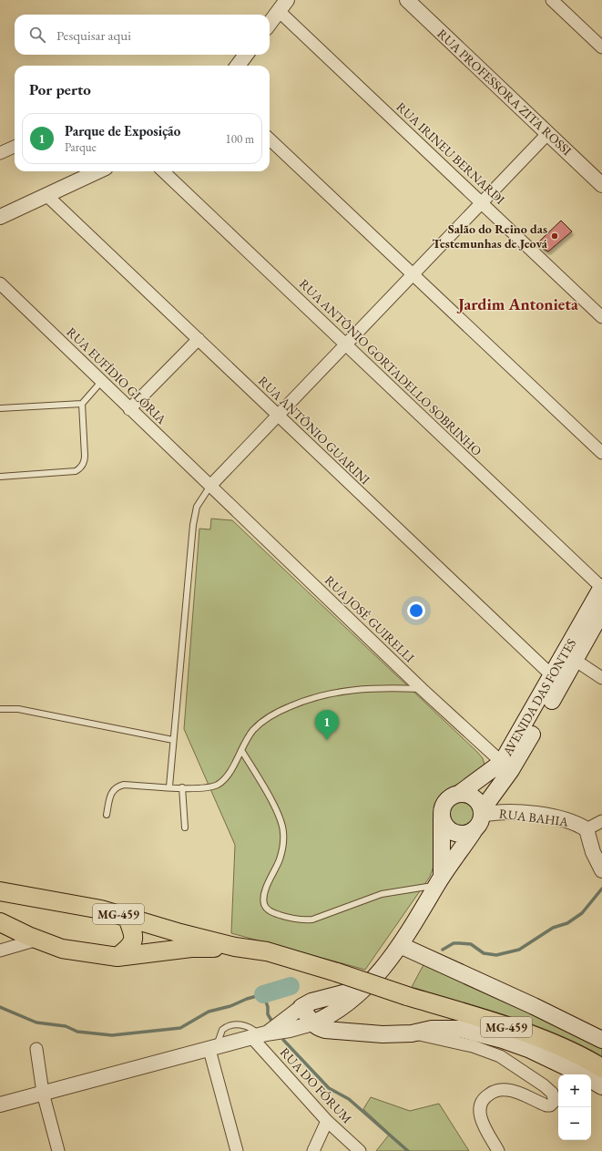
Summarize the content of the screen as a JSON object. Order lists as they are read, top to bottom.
{
  "streets": {
    "main road": ["AVENIDA DAS FONTES", "MG-459"],
    "street": [
      "RUA PROFESSORA ZITA ROSSI",
      "RUA IRINEU BERNARDI",
      "RUA ANTÔNIO GORTADELLO SOBRINHO",
      "RUA EUFÍDIO GLÓRIA",
      "RUA ANTÔNIO GUARINI",
      "RUA JOSÉ GUIRELLI",
      "RUA BAHIA",
      "RUA DO FÓRUM"
    ]
  },
  "crossings": [
    ["RUA ANTÔNIO GORTADELLO SOBRINHO", "AVENIDA DAS FONTES"],
    ["RUA EUFÍDIO GLÓRIA", "RUA JOSÉ GUIRELLI"],
    ["RUA ANTÔNIO GUARINI", "AVENIDA DAS FONTES"],
    ["RUA JOSÉ GUIRELLI", "AVENIDA DAS FONTES"],
    ["AVENIDA DAS FONTES", "RUA BAHIA"]
  ],
  "districts": ["Jardim Antonieta"],
  "places": ["Salão do Reino das Testemunhas de Jeová"],
  "page": {
    "search": "Pesquisar aqui",
    "heading": "Por perto",
    "list": [
      {
        "mark": "1",
        "name": "Parque de Exposição",
        "note": "Parque",
        "value": "100 m"
      }
    ],
    "pins": "1",
    "map_buttons": ["+", "−"]
  }
}
